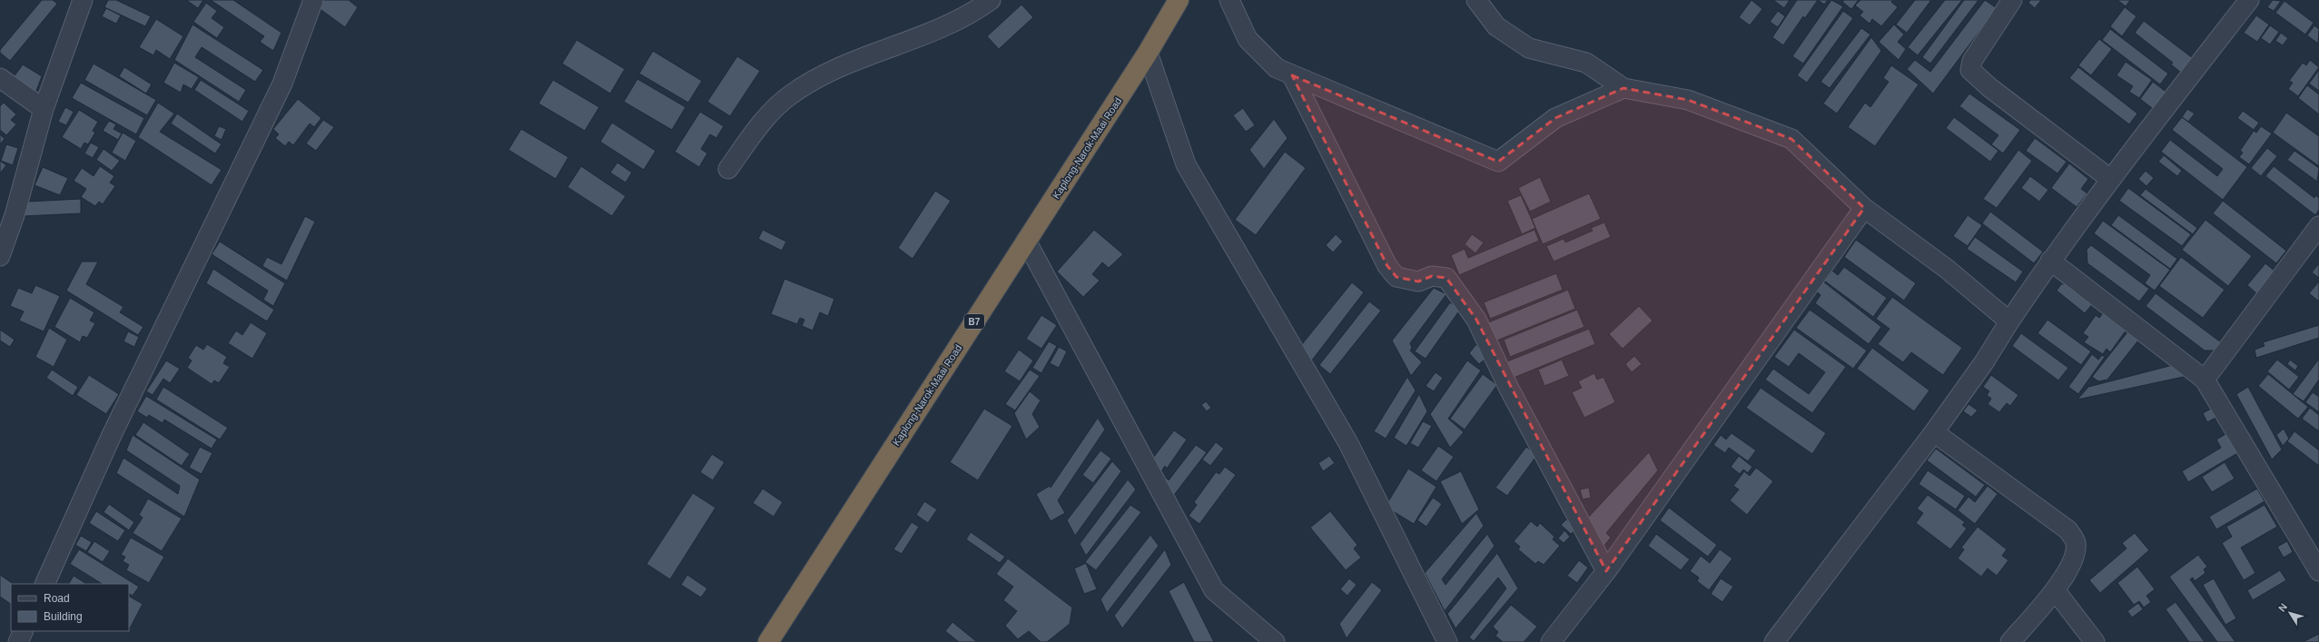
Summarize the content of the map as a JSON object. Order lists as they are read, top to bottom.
{
  "streets": {
    "highway": ["Kaplong-Narok-Maai Road", "B7"]
  },
  "legend": ["Road", "Building"],
  "north": "top left"
}
